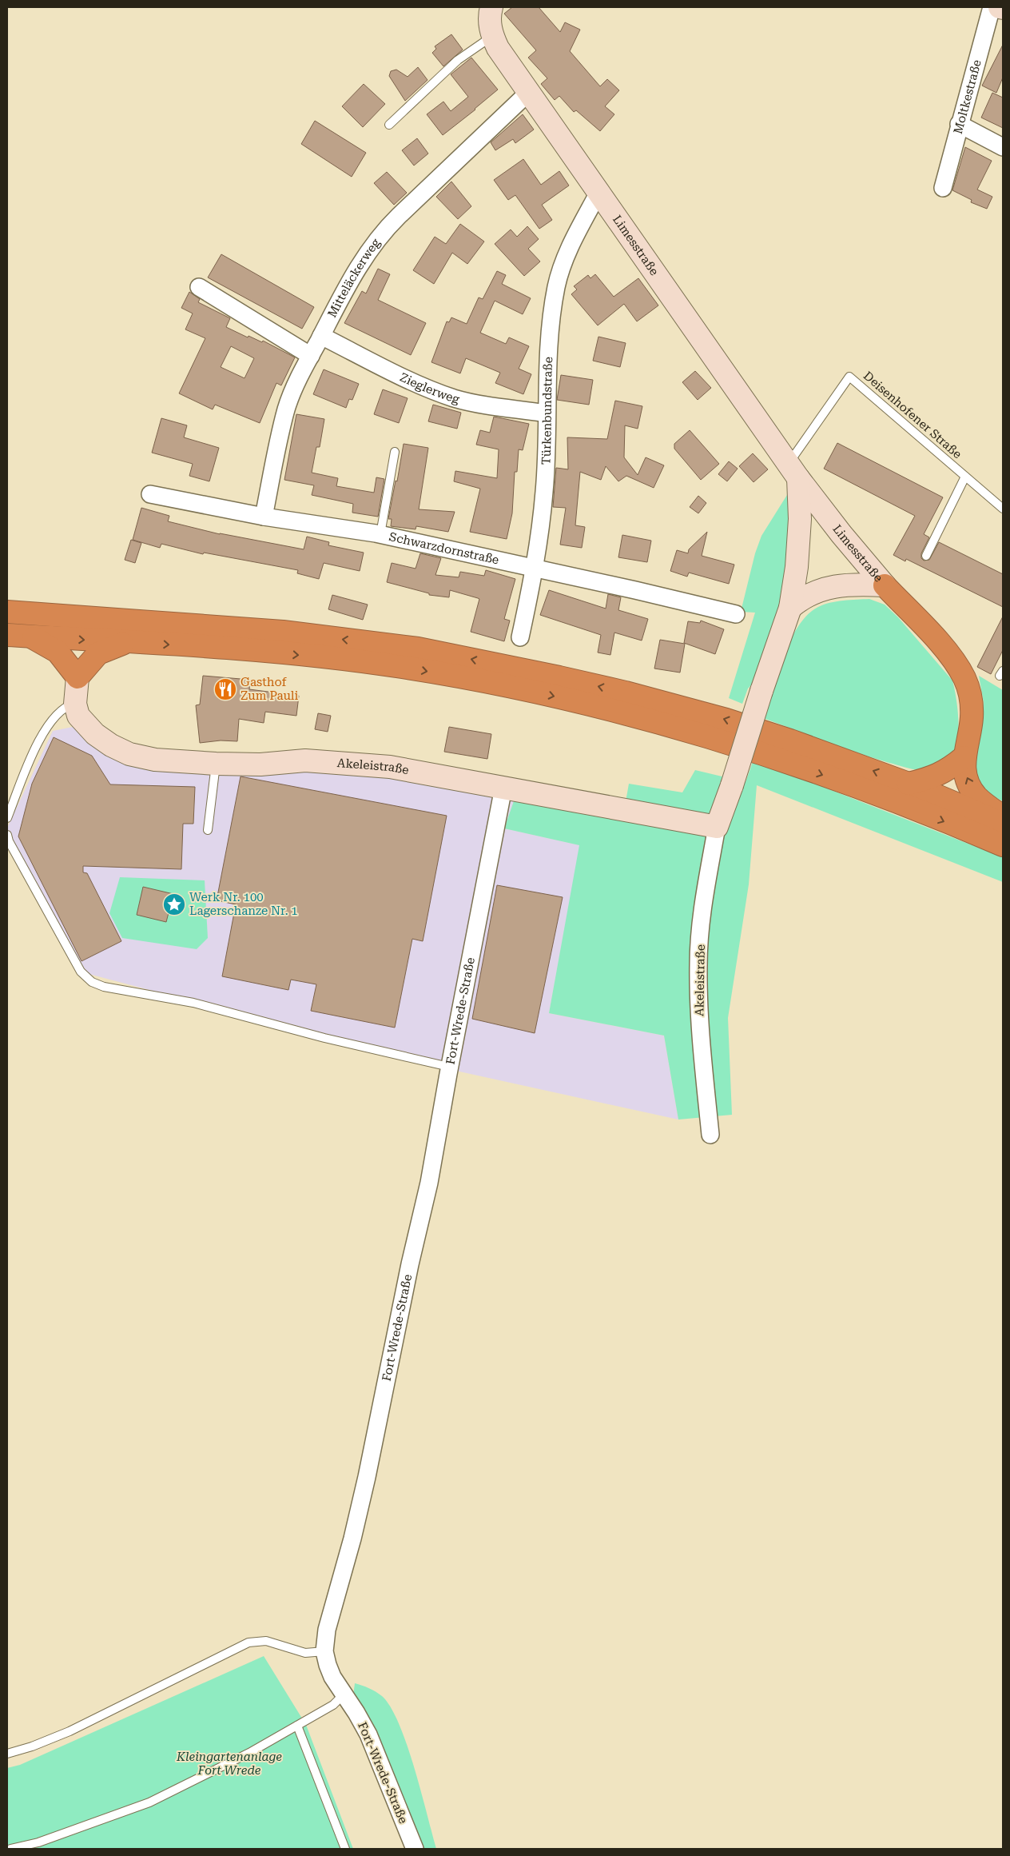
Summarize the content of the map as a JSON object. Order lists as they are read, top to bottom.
{
  "streets": {
    "street": [
      "Moltkestraße",
      "Limesstraße",
      "Mitteläckerweg",
      "Zieglerweg",
      "Türkenbundstraße",
      "Schwarzdornstraße",
      "Akeleistraße",
      "Fort-Wrede-Straße"
    ],
    "lane": ["Deisenhofener Straße"]
  },
  "crossings": [
    ["Limesstraße", "Mitteläckerweg"],
    ["Limesstraße", "Türkenbundstraße"],
    ["Limesstraße", "Deisenhofener Straße"],
    ["Limesstraße", "Akeleistraße"],
    ["Mitteläckerweg", "Zieglerweg"],
    ["Mitteläckerweg", "Schwarzdornstraße"],
    ["Zieglerweg", "Türkenbundstraße"],
    ["Türkenbundstraße", "Schwarzdornstraße"],
    ["Akeleistraße", "Fort-Wrede-Straße"]
  ],
  "parks": ["Kleingartenanlage Fort Wrede"],
  "places": {
    "restaurant": ["Gasthof Zum Pauli"],
    "place": ["Werk Nr. 100 Lagerschanze Nr. 1"]
  }
}
